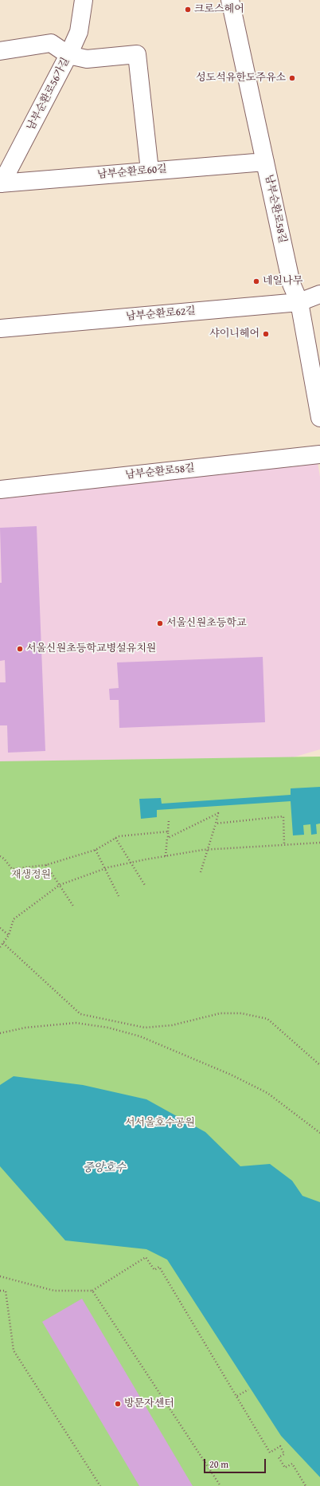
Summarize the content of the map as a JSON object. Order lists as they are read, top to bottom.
{
  "streets": {
    "street": [
      "남부순환로56가길",
      "남부순환로60길",
      "남부순환로58길",
      "남부순환로62길"
    ]
  },
  "crossings": [
    ["남부순환로56가길", "남부순환로60길"],
    ["남부순환로60길", "남부순환로58길"],
    ["남부순환로58길", "남부순환로62길"]
  ],
  "water": ["중앙호수"],
  "parks": ["재생정원", "서서울호수공원"],
  "places": [
    "크로스헤어",
    "성도석유한도주유소",
    "네일나무",
    "샤이니헤어",
    "서울신원초등학교",
    "서울신원초등학교병설유치원",
    "방문자센터"
  ],
  "scale_bar": "20 m"
}
